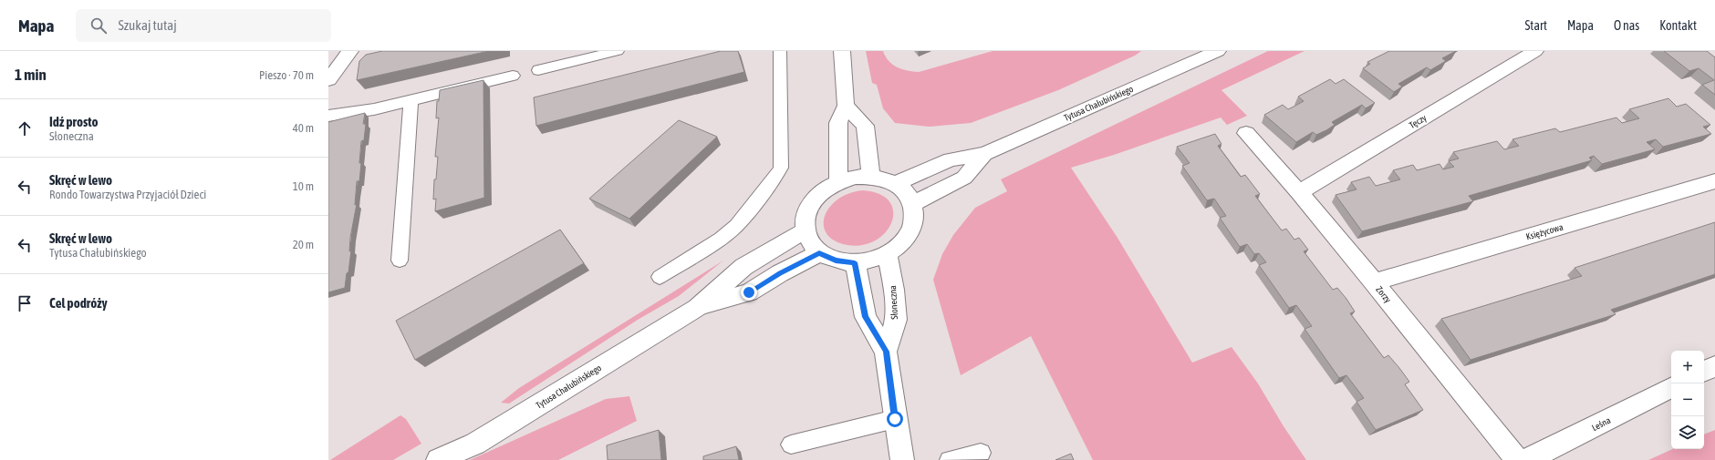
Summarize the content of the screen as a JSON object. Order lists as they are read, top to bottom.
{
  "streets": {
    "street": [
      "Tytusa Chałubińskiego",
      "Tęczy",
      "Księżycowa",
      "Zorzy",
      "Słoneczna",
      "Leśna"
    ]
  },
  "crossings": [
    ["Tytusa Chałubińskiego", "Słoneczna"],
    ["Tęczy", "Zorzy"],
    ["Księżycowa", "Zorzy"]
  ],
  "page": {
    "header": "Mapa",
    "search": "Szukaj tutaj",
    "nav": [
      "Start",
      "Mapa",
      "O nas",
      "Kontakt"
    ],
    "heading": ["1 min", "Pieszo · 70 m"],
    "list": [
      ["Idź prosto", "Słoneczna", "40 m"],
      ["Skręć w lewo", "Rondo Towarzystwa Przyjaciół Dzieci", "10 m"],
      ["Skręć w lewo", "Tytusa Chałubińskiego", "20 m"],
      "Cel podróży"
    ],
    "map_buttons": ["+", "−"]
  }
}
